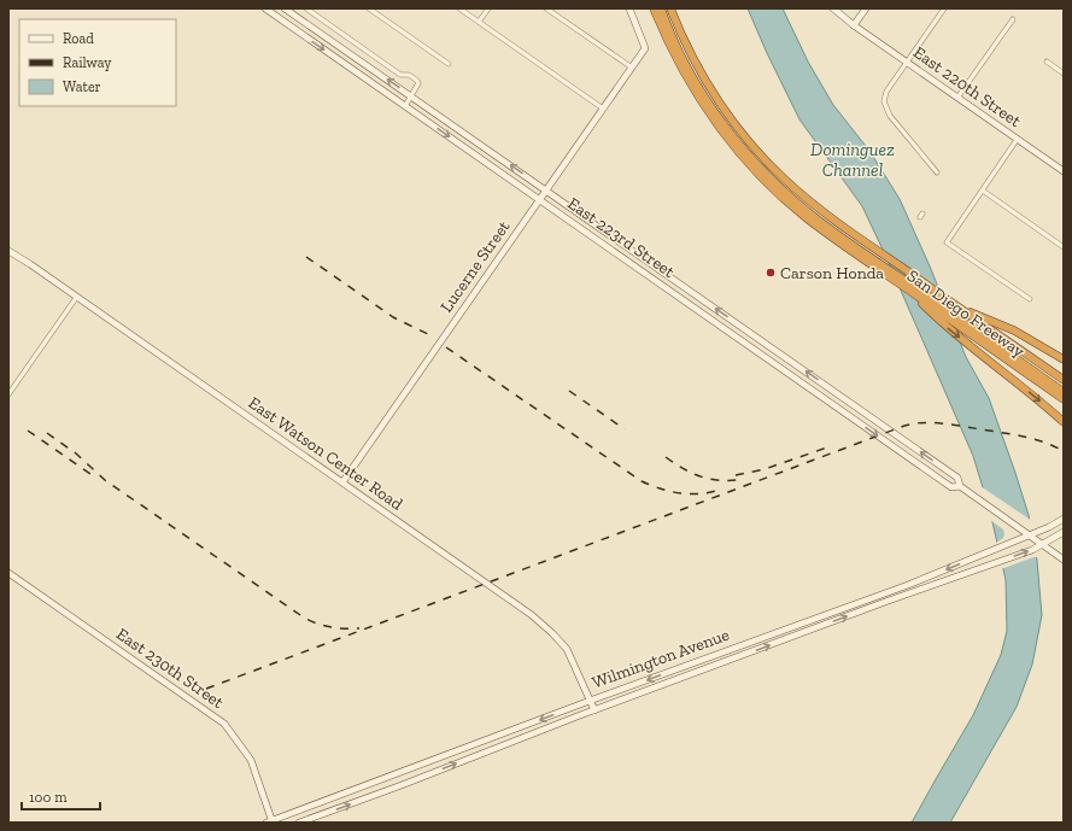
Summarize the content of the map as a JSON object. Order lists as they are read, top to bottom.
{
  "streets": {
    "highway": ["San Diego Freeway"],
    "main road": [
      "East 220th Street",
      "East 223rd Street",
      "Lucerne Street",
      "East Watson Center Road",
      "Wilmington Avenue",
      "East 230th Street"
    ]
  },
  "crossings": [
    ["East 223rd Street", "Lucerne Street"],
    ["East 223rd Street", "Wilmington Avenue"],
    ["Lucerne Street", "East Watson Center Road"],
    ["East Watson Center Road", "Wilmington Avenue"],
    ["Wilmington Avenue", "East 230th Street"]
  ],
  "water": ["Dominguez Channel"],
  "places": ["Carson Honda"],
  "legend": ["Road", "Railway", "Water"],
  "scale_bar": "100 m"
}
